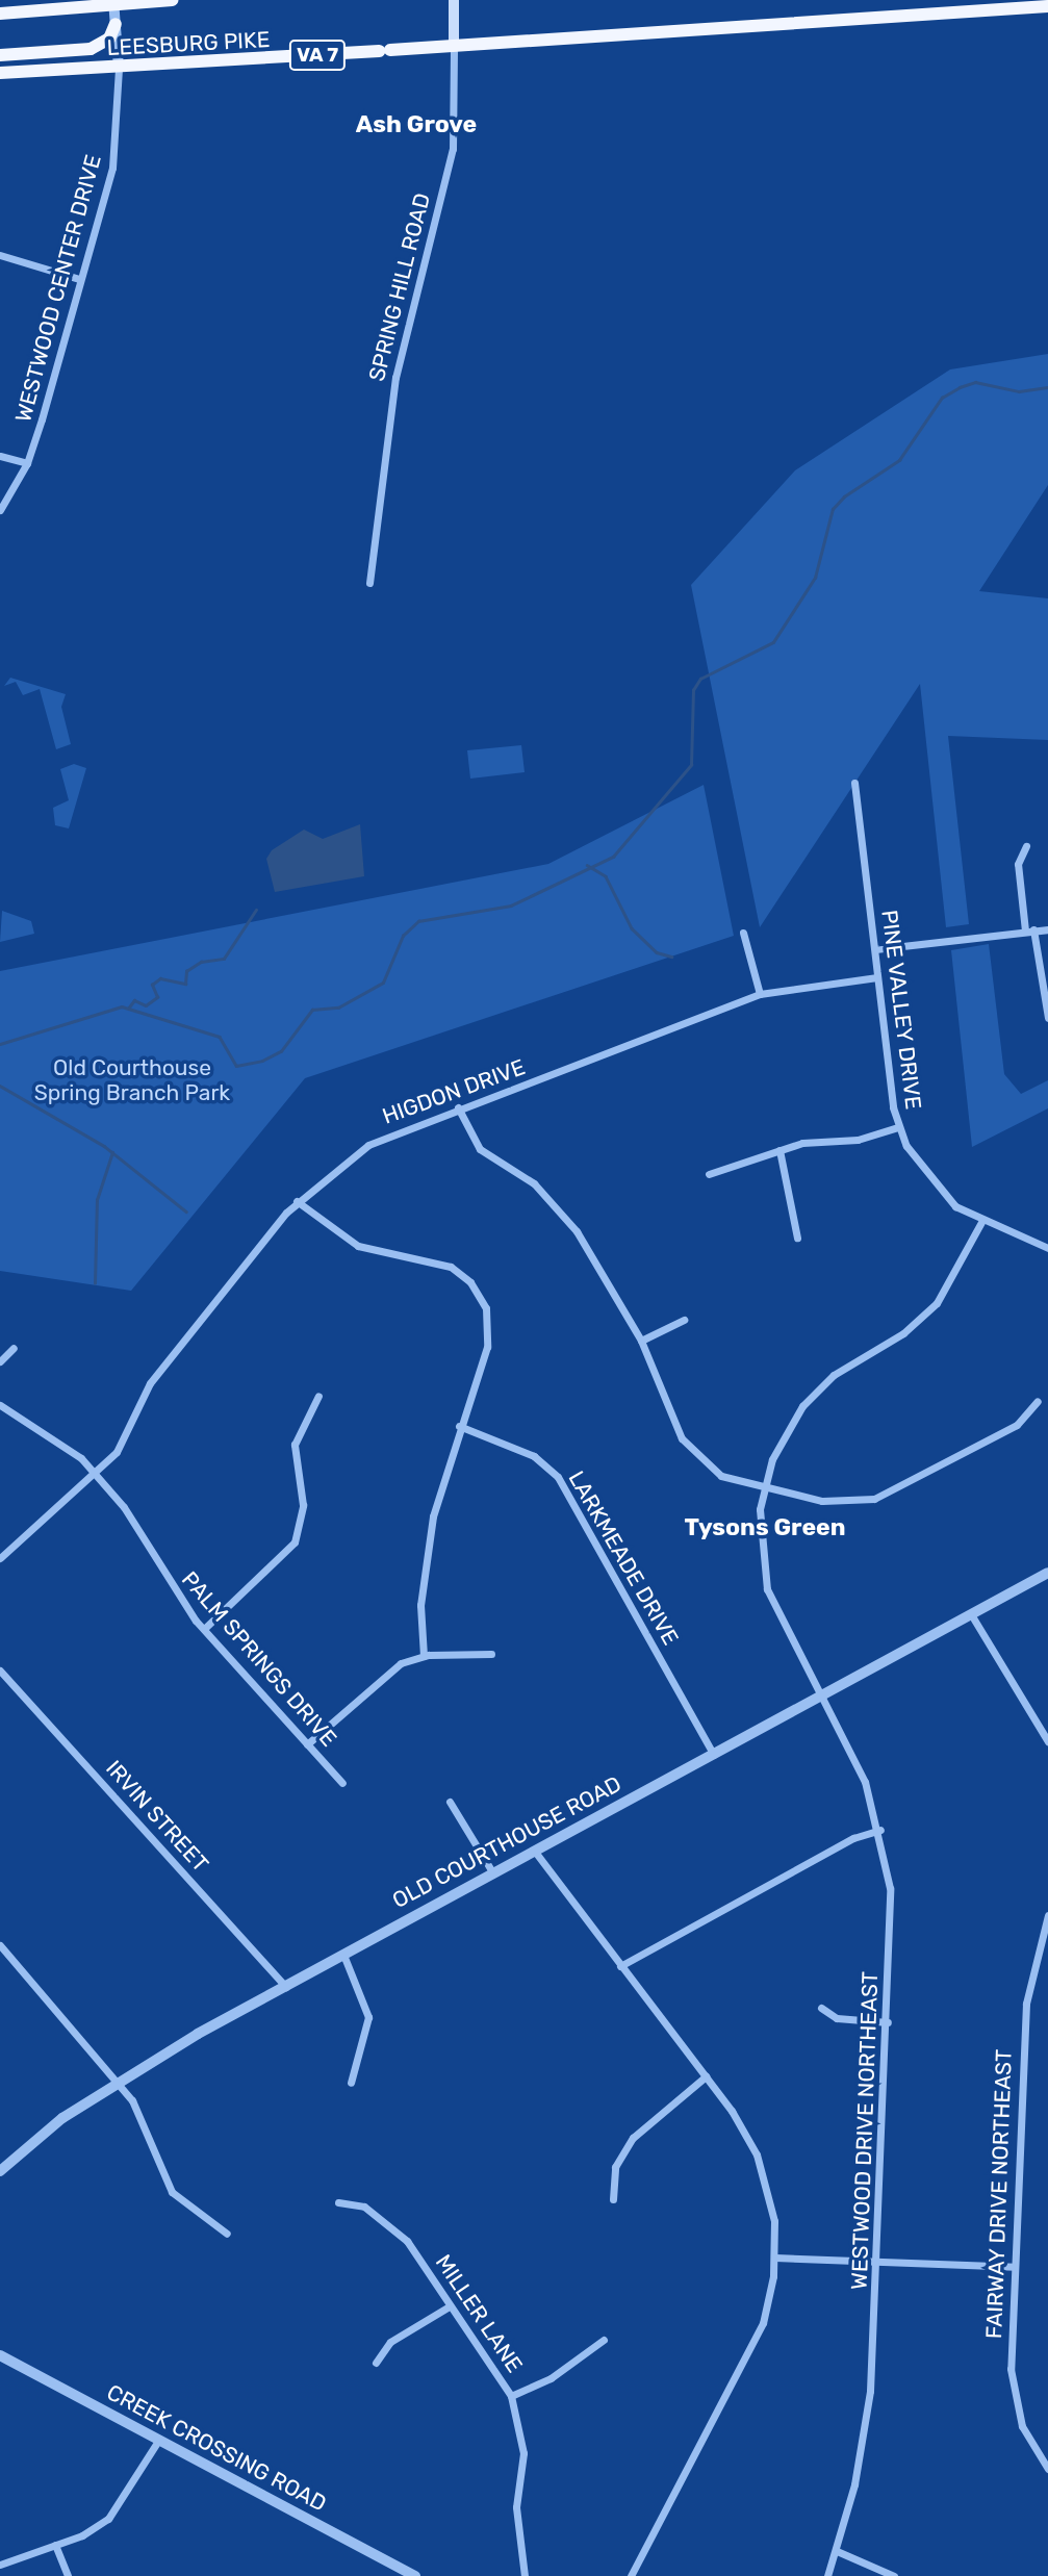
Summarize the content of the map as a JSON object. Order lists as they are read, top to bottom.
{
  "streets": {
    "highway": ["LEESBURG PIKE", "VA 7"],
    "main road": ["SPRING HILL ROAD"],
    "street": [
      "WESTWOOD CENTER DRIVE",
      "PINE VALLEY DRIVE",
      "HIGDON DRIVE",
      "LARKMEADE DRIVE",
      "PALM SPRINGS DRIVE",
      "IRVIN STREET",
      "OLD COURTHOUSE ROAD",
      "WESTWOOD DRIVE NORTHEAST",
      "FAIRWAY DRIVE NORTHEAST",
      "MILLER LANE",
      "CREEK CROSSING ROAD"
    ]
  },
  "crossings": [
    ["LEESBURG PIKE", "SPRING HILL ROAD"],
    ["LEESBURG PIKE", "WESTWOOD CENTER DRIVE"],
    ["PINE VALLEY DRIVE", "HIGDON DRIVE"],
    ["PINE VALLEY DRIVE", "WESTWOOD DRIVE NORTHEAST"],
    ["HIGDON DRIVE", "PALM SPRINGS DRIVE"],
    ["LARKMEADE DRIVE", "OLD COURTHOUSE ROAD"],
    ["IRVIN STREET", "OLD COURTHOUSE ROAD"],
    ["OLD COURTHOUSE ROAD", "WESTWOOD DRIVE NORTHEAST"]
  ],
  "districts": ["Ash Grove", "Tysons Green"],
  "parks": ["Old Courthouse Spring Branch Park"]
}
